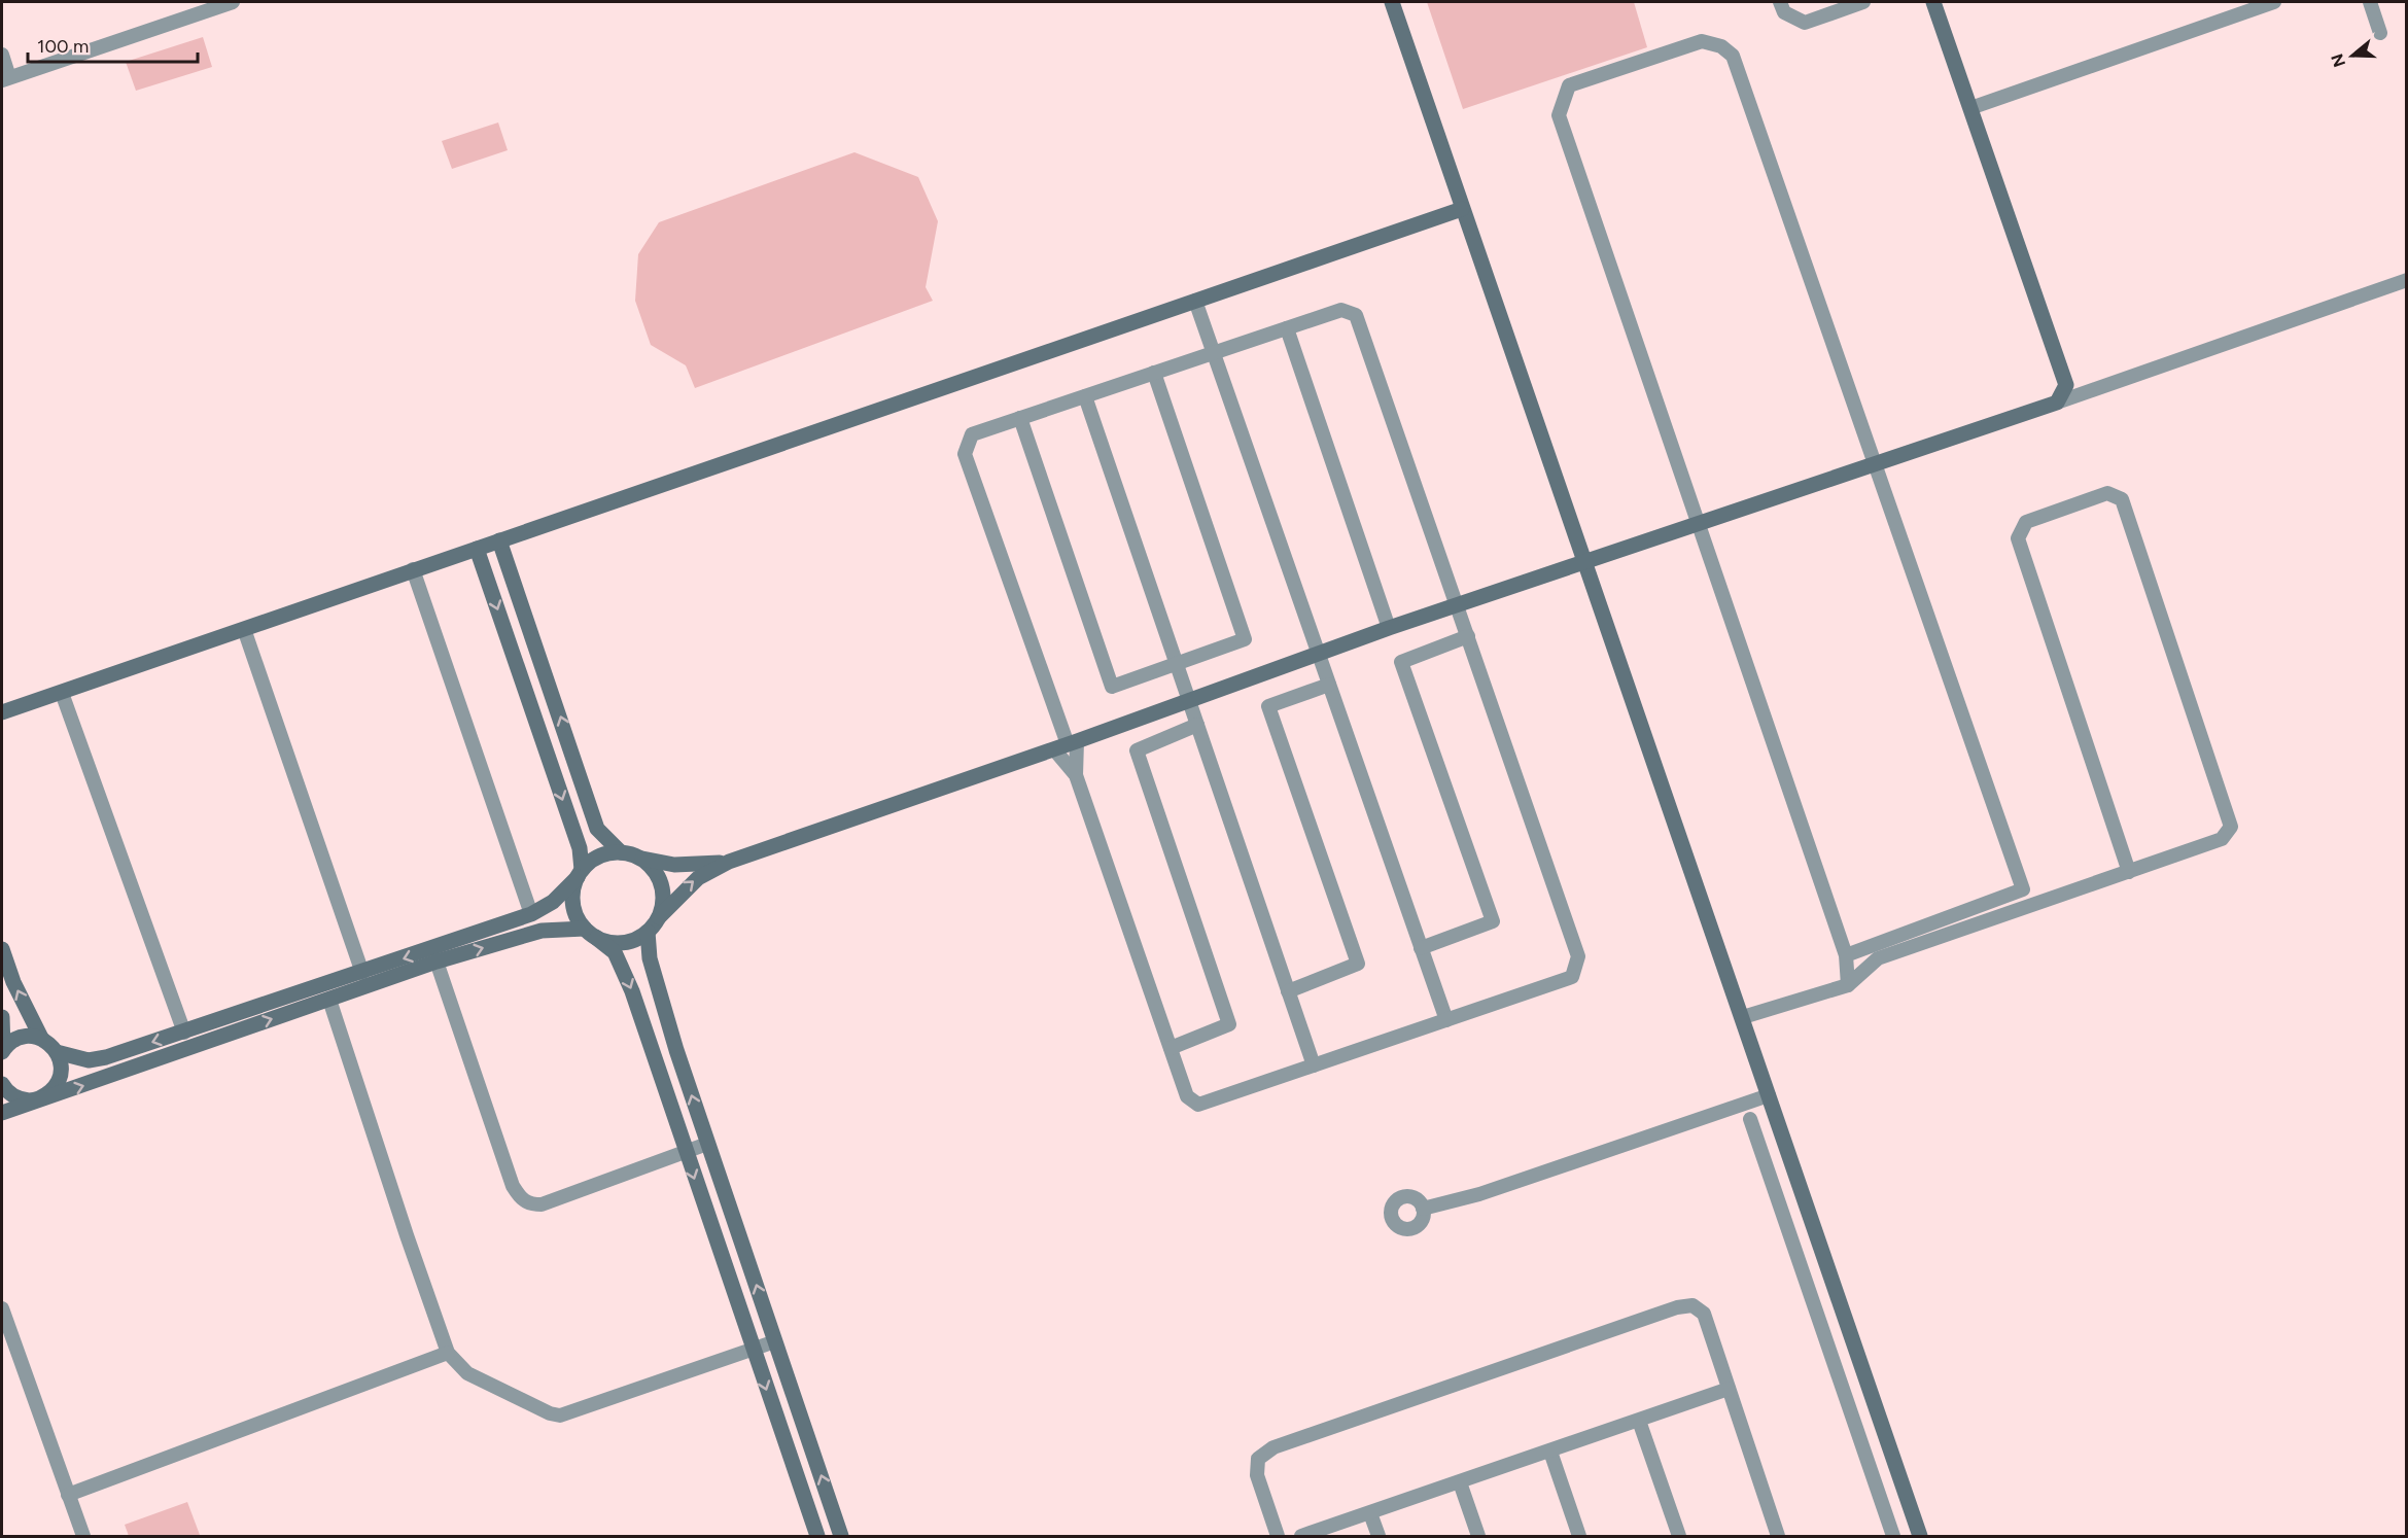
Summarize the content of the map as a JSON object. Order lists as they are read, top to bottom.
{
  "scale_bar": "100 m",
  "north": "left"
}
